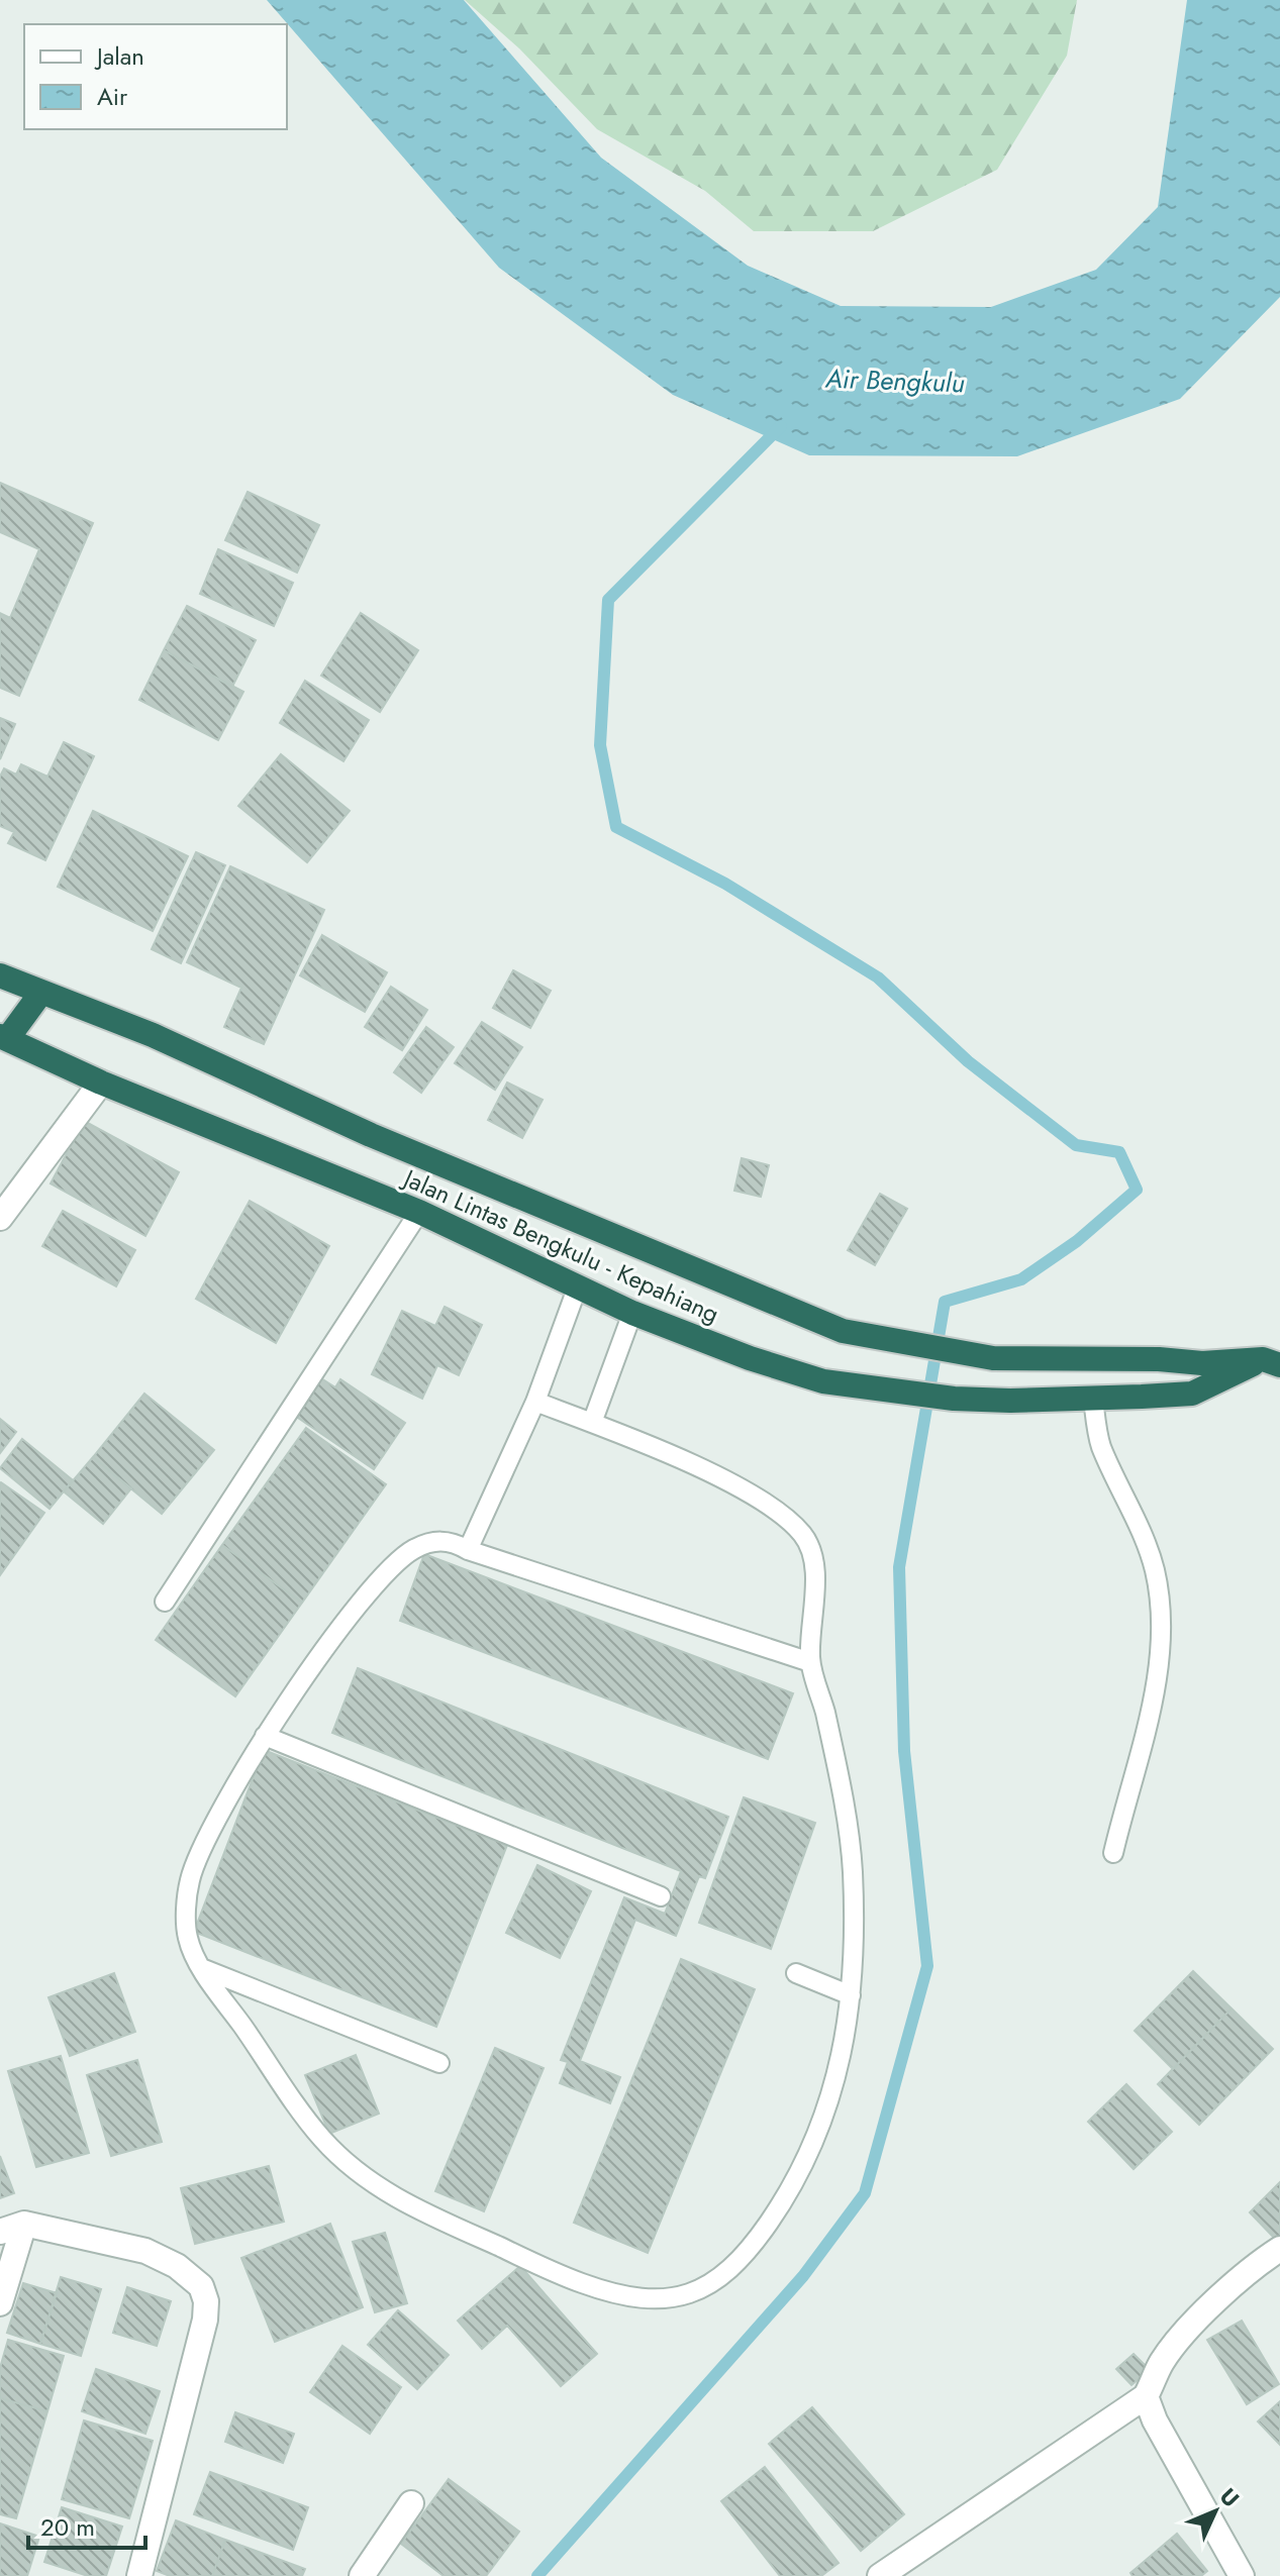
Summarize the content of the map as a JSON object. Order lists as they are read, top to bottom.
{
  "streets": {
    "highway": ["Jalan Lintas Bengkulu - Kepahiang"]
  },
  "water": ["Air Bengkulu"],
  "legend": ["Jalan", "Air"],
  "scale_bar": "20 m",
  "north": "top right"
}
